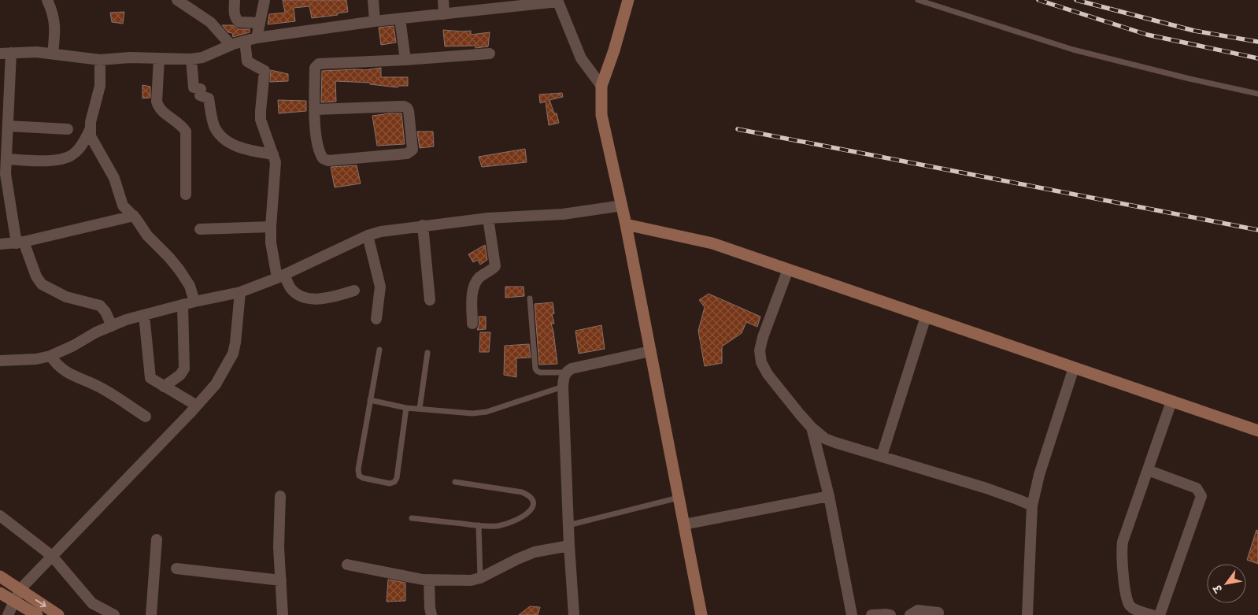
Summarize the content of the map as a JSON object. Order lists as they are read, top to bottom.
{
  "north": "bottom left"
}
